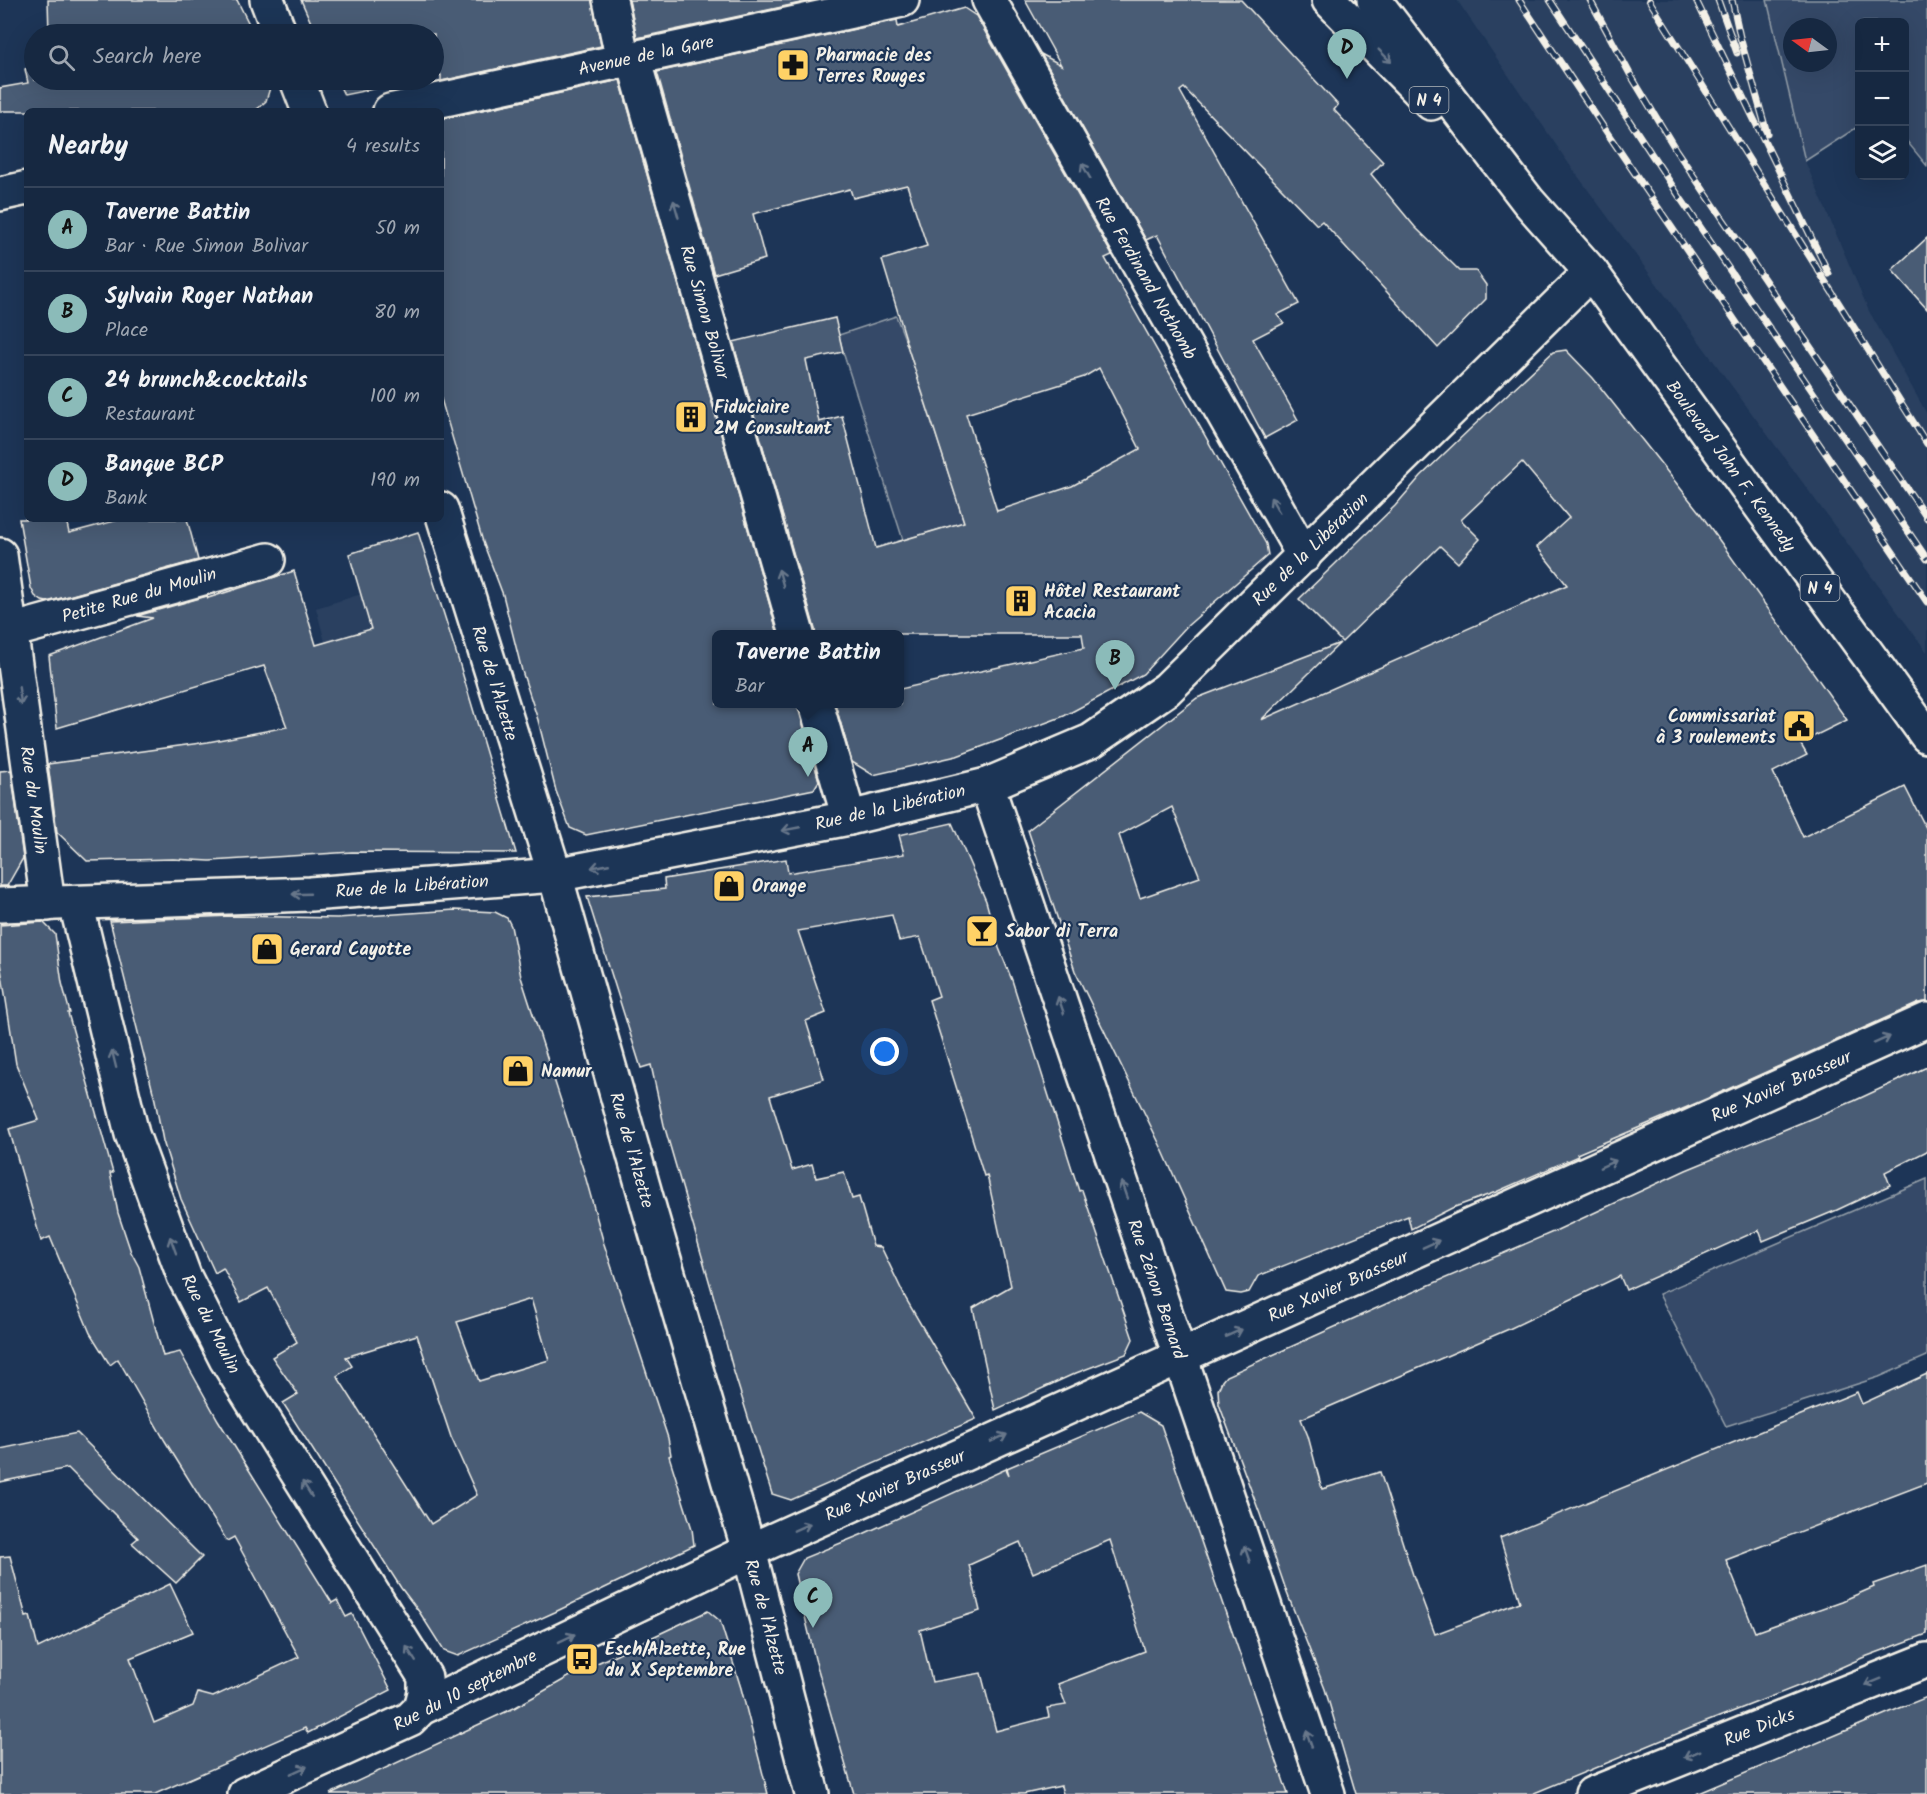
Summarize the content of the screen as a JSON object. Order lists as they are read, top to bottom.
{
  "streets": {
    "street": [
      "Avenue de la Gare",
      "N 4",
      "Rue Ferdinand Nothomb",
      "Rue Simon Bolivar",
      "Boulevard John F. Kennedy",
      "Rue de la Libération",
      "Petite Rue du Moulin",
      "Rue de l'Alzette",
      "Rue du Moulin",
      "Rue Xavier Brasseur",
      "Rue Zénon Bernard",
      "Rue du 10 septembre",
      "Rue Dicks"
    ]
  },
  "crossings": [
    ["Avenue de la Gare", "Rue Simon Bolivar"],
    ["Rue Ferdinand Nothomb", "Rue de la Libération"],
    ["Boulevard John F. Kennedy", "Rue de la Libération"],
    ["Rue de la Libération", "Rue de l'Alzette"],
    ["Rue de la Libération", "Rue du Moulin"],
    ["Rue de la Libération", "Rue Zénon Bernard"],
    ["Petite Rue du Moulin", "Rue du Moulin"],
    ["Rue de l'Alzette", "Rue Xavier Brasseur"],
    ["Rue de l'Alzette", "Rue du 10 septembre"],
    ["Rue du Moulin", "Rue du 10 septembre"],
    ["Rue Xavier Brasseur", "Rue Zénon Bernard"],
    ["Rue Xavier Brasseur", "Rue du 10 septembre"]
  ],
  "one_way": [
    "Rue Ferdinand Nothomb",
    "Rue Simon Bolivar",
    "Rue de la Libération",
    "Rue Xavier Brasseur",
    "Rue Zénon Bernard",
    "Rue du 10 septembre",
    "Rue Dicks"
  ],
  "places": {
    "pharmacy": ["Pharmacie des Terres Rouges"],
    "building": ["Fiduciaire 2M Consultant", "Hôtel Restaurant Acacia"],
    "public building": ["Commissariat à 3 roulements"],
    "shop": ["Orange", "Gerard Cayotte", "Namur"],
    "bar": ["Sabor di Terra"],
    "bus stop": ["Esch/Alzette, Rue du X Septembre"]
  },
  "north": "left",
  "page": {
    "map_buttons": ["+", "−"],
    "search": "Search here",
    "pins": [
      "D",
      "B",
      "A",
      "C"
    ],
    "heading": ["Nearby", "4 results"],
    "list": [
      {
        "mark": "A",
        "name": "Taverne Battin",
        "note": "Bar · Rue Simon Bolivar",
        "value": "50 m"
      },
      {
        "mark": "B",
        "name": "Sylvain Roger Nathan",
        "note": "Place",
        "value": "80 m"
      },
      {
        "mark": "C",
        "name": "24 brunch&cocktails",
        "note": "Restaurant",
        "value": "100 m"
      },
      {
        "mark": "D",
        "name": "Banque BCP",
        "note": "Bank",
        "value": "190 m"
      }
    ],
    "popup": ["Taverne Battin", "Bar"]
  }
}
